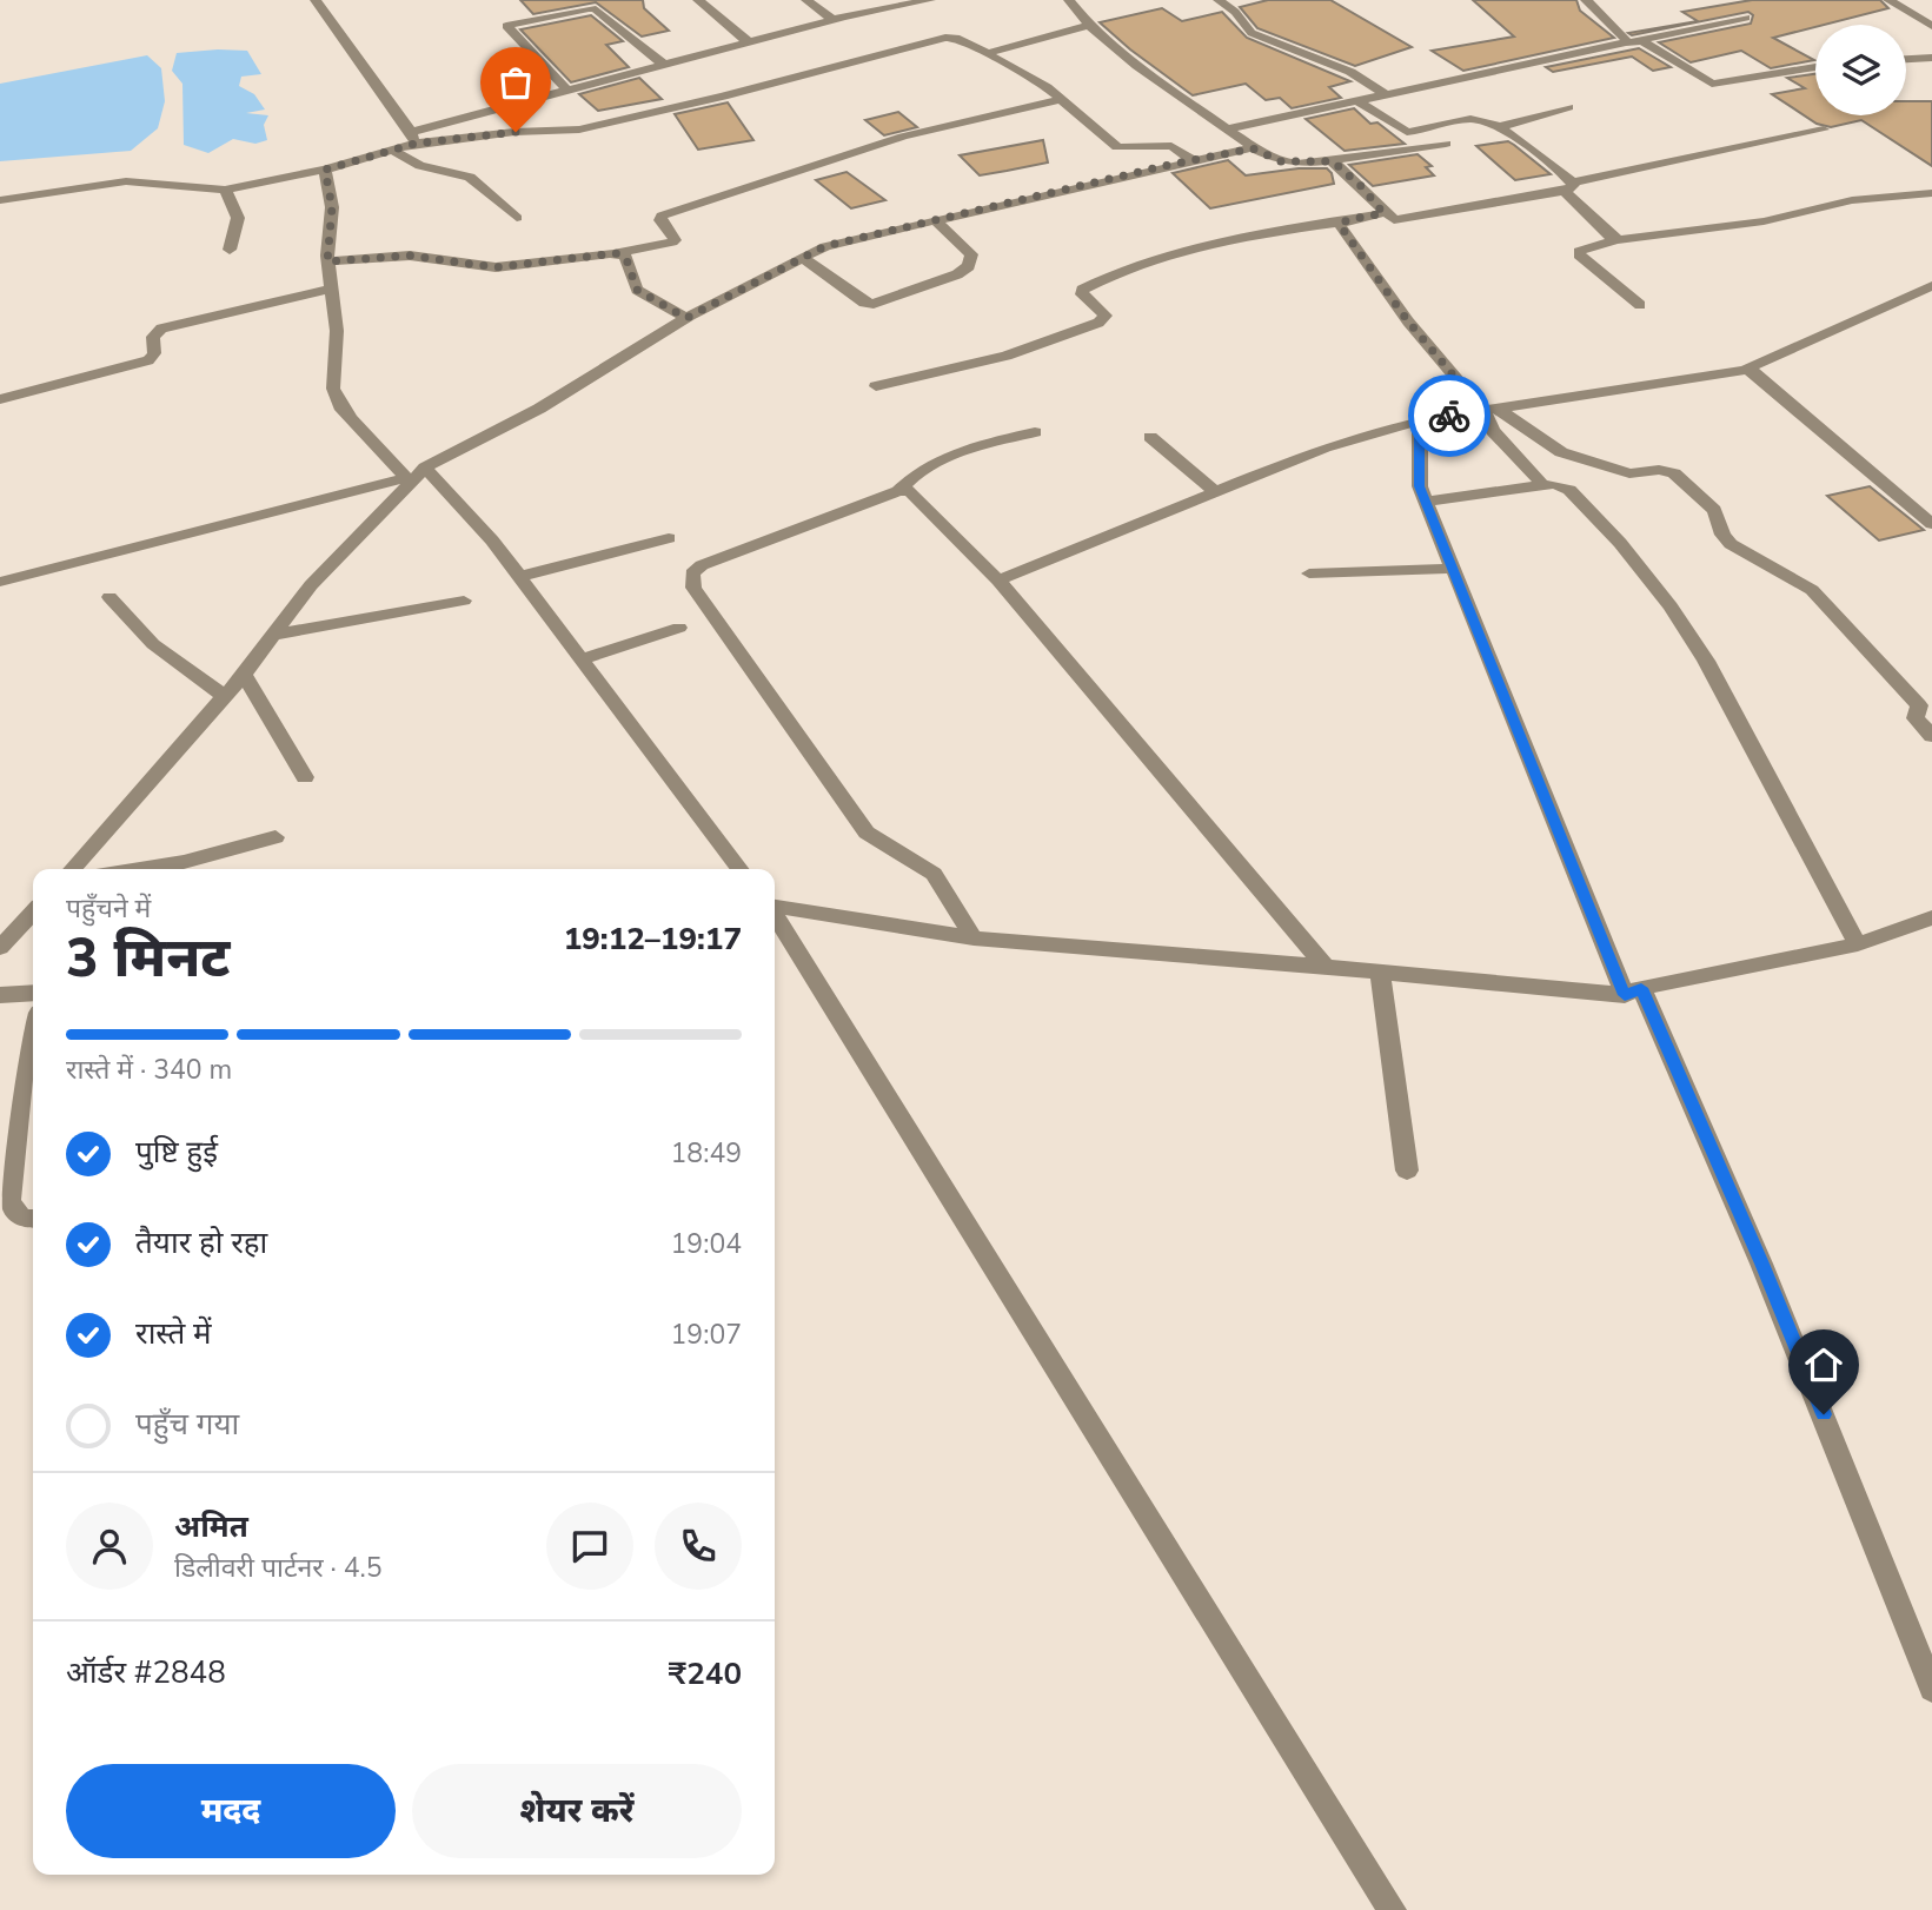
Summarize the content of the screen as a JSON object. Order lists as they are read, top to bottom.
{
  "page": {
    "heading": ["3 मिनट", "पहुँचने में", "19:12–19:17"],
    "panel": [
      "अमित",
      "डिलीवरी पार्टनर · 4.5",
      "ऑर्डर #2848",
      "₹240"
    ],
    "bar": "रास्ते में · 340 m",
    "list": [
      ["पुष्टि हुई", "18:49"],
      ["तैयार हो रहा", "19:04"],
      ["रास्ते में", "19:07"],
      "पहुँच गया"
    ],
    "buttons": ["मदद", "शेयर करें"]
  }
}
